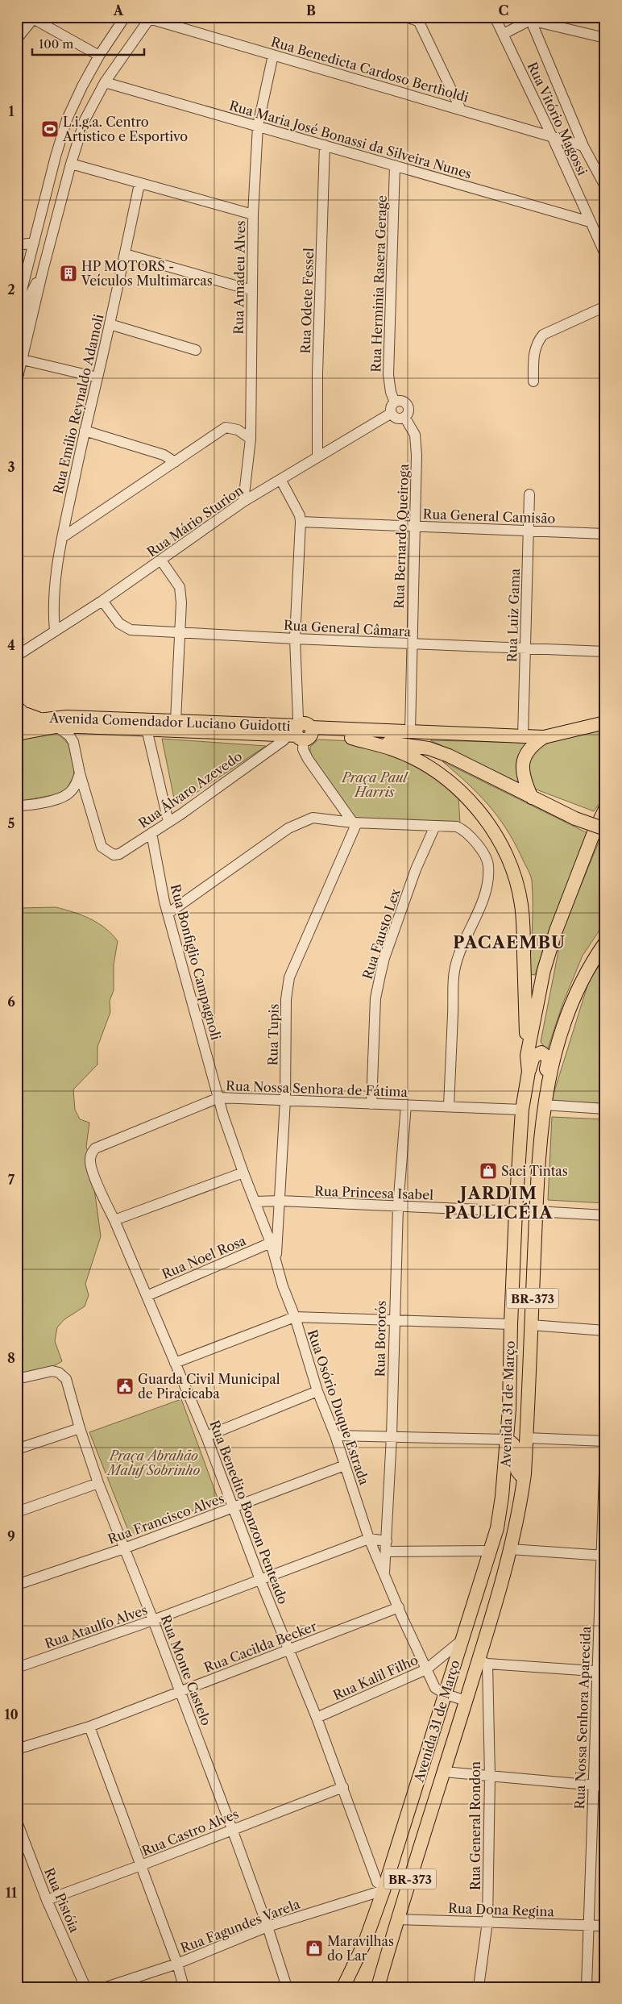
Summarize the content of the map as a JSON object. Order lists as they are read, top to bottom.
{
  "streets": {
    "main road": ["Avenida Comendador Luciano Guidotti", "BR-373", "Avenida 31 de Março"],
    "street": [
      "Rua Benedicta Cardoso Bertholdi",
      "Rua Vitório Magossi",
      "Rua Maria José Bonassi da Silveira Nunes",
      "Rua Amadeu Alves",
      "Rua Herminia Rasera Gerage",
      "Rua Odete Fessel",
      "Rua Emílio Reynaldo Adamoli",
      "Rua General Camisão",
      "Rua Mário Sturion",
      "Rua Bernardo Queiroga",
      "Rua Luiz Gama",
      "Rua General Câmara",
      "Rua Álvaro Azevedo",
      "Rua Fausto Lex",
      "Rua Bonfiglio Campagnoli",
      "Rua Tupis",
      "Rua Nossa Senhora de Fátima",
      "Rua Princesa Isabel",
      "Rua Noel Rosa",
      "Rua Bororós",
      "Rua Osório Duque Estrada",
      "Rua Benedito Bonzon Penteado",
      "Rua Francisco Alves",
      "Rua Ataulfo Alves",
      "Rua Cacilda Becker",
      "Rua Monte Castelo",
      "Rua Kalil Filho",
      "Rua Nossa Senhora Aparecida",
      "Rua General Rondon",
      "Rua Castro Alves",
      "Rua Pistóia",
      "Rua Dona Regina",
      "Rua Fagundes Varela"
    ]
  },
  "crossings": [
    ["Rua Benedicta Cardoso Bertholdi", "Rua Vitório Magossi"],
    ["Rua Benedicta Cardoso Bertholdi", "Rua Amadeu Alves"],
    ["Rua Vitório Magossi", "Rua Maria José Bonassi da Silveira Nunes"],
    ["Rua Maria José Bonassi da Silveira Nunes", "Rua Amadeu Alves"],
    ["Rua Maria José Bonassi da Silveira Nunes", "Rua Herminia Rasera Gerage"],
    ["Rua Maria José Bonassi da Silveira Nunes", "Rua Odete Fessel"],
    ["Rua Amadeu Alves", "Rua Mário Sturion"],
    ["Rua Herminia Rasera Gerage", "Rua Mário Sturion"],
    ["Rua Herminia Rasera Gerage", "Rua Bernardo Queiroga"],
    ["Rua Odete Fessel", "Rua Mário Sturion"],
    ["Rua Emílio Reynaldo Adamoli", "Rua Mário Sturion"],
    ["Rua General Camisão", "Rua Bernardo Queiroga"],
    ["Rua General Camisão", "Rua Luiz Gama"],
    ["Rua Mário Sturion", "Rua Bernardo Queiroga"],
    ["Rua Mário Sturion", "Rua General Câmara"],
    ["Rua Bernardo Queiroga", "Rua General Câmara"],
    ["Rua Bernardo Queiroga", "Avenida Comendador Luciano Guidotti"],
    ["Rua Luiz Gama", "Rua General Câmara"],
    ["Rua Luiz Gama", "Avenida Comendador Luciano Guidotti"],
    ["Avenida Comendador Luciano Guidotti", "Rua Álvaro Azevedo"],
    ["Rua Álvaro Azevedo", "Rua Bonfiglio Campagnoli"],
    ["Rua Fausto Lex", "Rua Nossa Senhora de Fátima"],
    ["Rua Bonfiglio Campagnoli", "Rua Nossa Senhora de Fátima"],
    ["Rua Bonfiglio Campagnoli", "Rua Osório Duque Estrada"],
    ["Rua Tupis", "Rua Nossa Senhora de Fátima"],
    ["Rua Tupis", "Rua Princesa Isabel"],
    ["Rua Tupis", "Rua Osório Duque Estrada"],
    ["Rua Nossa Senhora de Fátima", "Rua Bororós"],
    ["Rua Nossa Senhora de Fátima", "Avenida 31 de Março"],
    ["Rua Nossa Senhora de Fátima", "Rua Osório Duque Estrada"],
    ["Rua Nossa Senhora de Fátima", "Rua Benedito Bonzon Penteado"],
    ["Rua Princesa Isabel", "Rua Bororós"],
    ["Rua Princesa Isabel", "Avenida 31 de Março"],
    ["Rua Princesa Isabel", "Rua Osório Duque Estrada"],
    ["Rua Noel Rosa", "Rua Osório Duque Estrada"],
    ["Rua Noel Rosa", "Rua Benedito Bonzon Penteado"],
    ["Rua Bororós", "Rua Osório Duque Estrada"],
    ["Rua Bororós", "Rua Ataulfo Alves"],
    ["Avenida 31 de Março", "Rua Osório Duque Estrada"],
    ["Avenida 31 de Março", "Rua Benedito Bonzon Penteado"],
    ["Avenida 31 de Março", "Rua Ataulfo Alves"],
    ["Avenida 31 de Março", "Rua Kalil Filho"],
    ["Avenida 31 de Março", "Rua General Rondon"],
    ["Avenida 31 de Março", "Rua Dona Regina"],
    ["Avenida 31 de Março", "Rua Fagundes Varela"],
    ["Rua Osório Duque Estrada", "Rua Francisco Alves"],
    ["Rua Osório Duque Estrada", "Rua Ataulfo Alves"],
    ["Rua Osório Duque Estrada", "Rua Cacilda Becker"],
    ["Rua Osório Duque Estrada", "Rua Kalil Filho"],
    ["Rua Benedito Bonzon Penteado", "Rua Francisco Alves"],
    ["Rua Benedito Bonzon Penteado", "Rua Ataulfo Alves"],
    ["Rua Benedito Bonzon Penteado", "Rua Cacilda Becker"],
    ["Rua Benedito Bonzon Penteado", "Rua Kalil Filho"],
    ["Rua Benedito Bonzon Penteado", "Rua Castro Alves"],
    ["Rua Benedito Bonzon Penteado", "Rua Fagundes Varela"],
    ["Rua Francisco Alves", "Rua Monte Castelo"],
    ["Rua Ataulfo Alves", "Rua Monte Castelo"],
    ["Rua Cacilda Becker", "Rua Monte Castelo"],
    ["Rua Monte Castelo", "Rua Castro Alves"],
    ["Rua Monte Castelo", "Rua Fagundes Varela"],
    ["Rua Nossa Senhora Aparecida", "Rua Dona Regina"],
    ["Rua General Rondon", "Rua Dona Regina"],
    ["Rua Castro Alves", "Rua Pistóia"]
  ],
  "districts": ["PACAEMBU", "JARDIM PAULICÉIA"],
  "parks": ["Praça Paul Harris", "Praça Abrahão Maluf Sobrinho"],
  "places": {
    "sports": ["L.i.g.a. Centro Artístico e Esportivo"],
    "building": ["HP MOTORS - Veículos Multimarcas"],
    "shop": ["Saci Tintas", "Maravilhas do Lar"],
    "public building": ["Guarda Civil Municipal de Piracicaba"]
  },
  "scale_bar": "100 m",
  "grid": {
    "columns": ["A", "B", "C"],
    "rows": [
      "1",
      "2",
      "3",
      "4",
      "5",
      "6",
      "7",
      "8",
      "9",
      "10",
      "11"
    ]
  }
}
